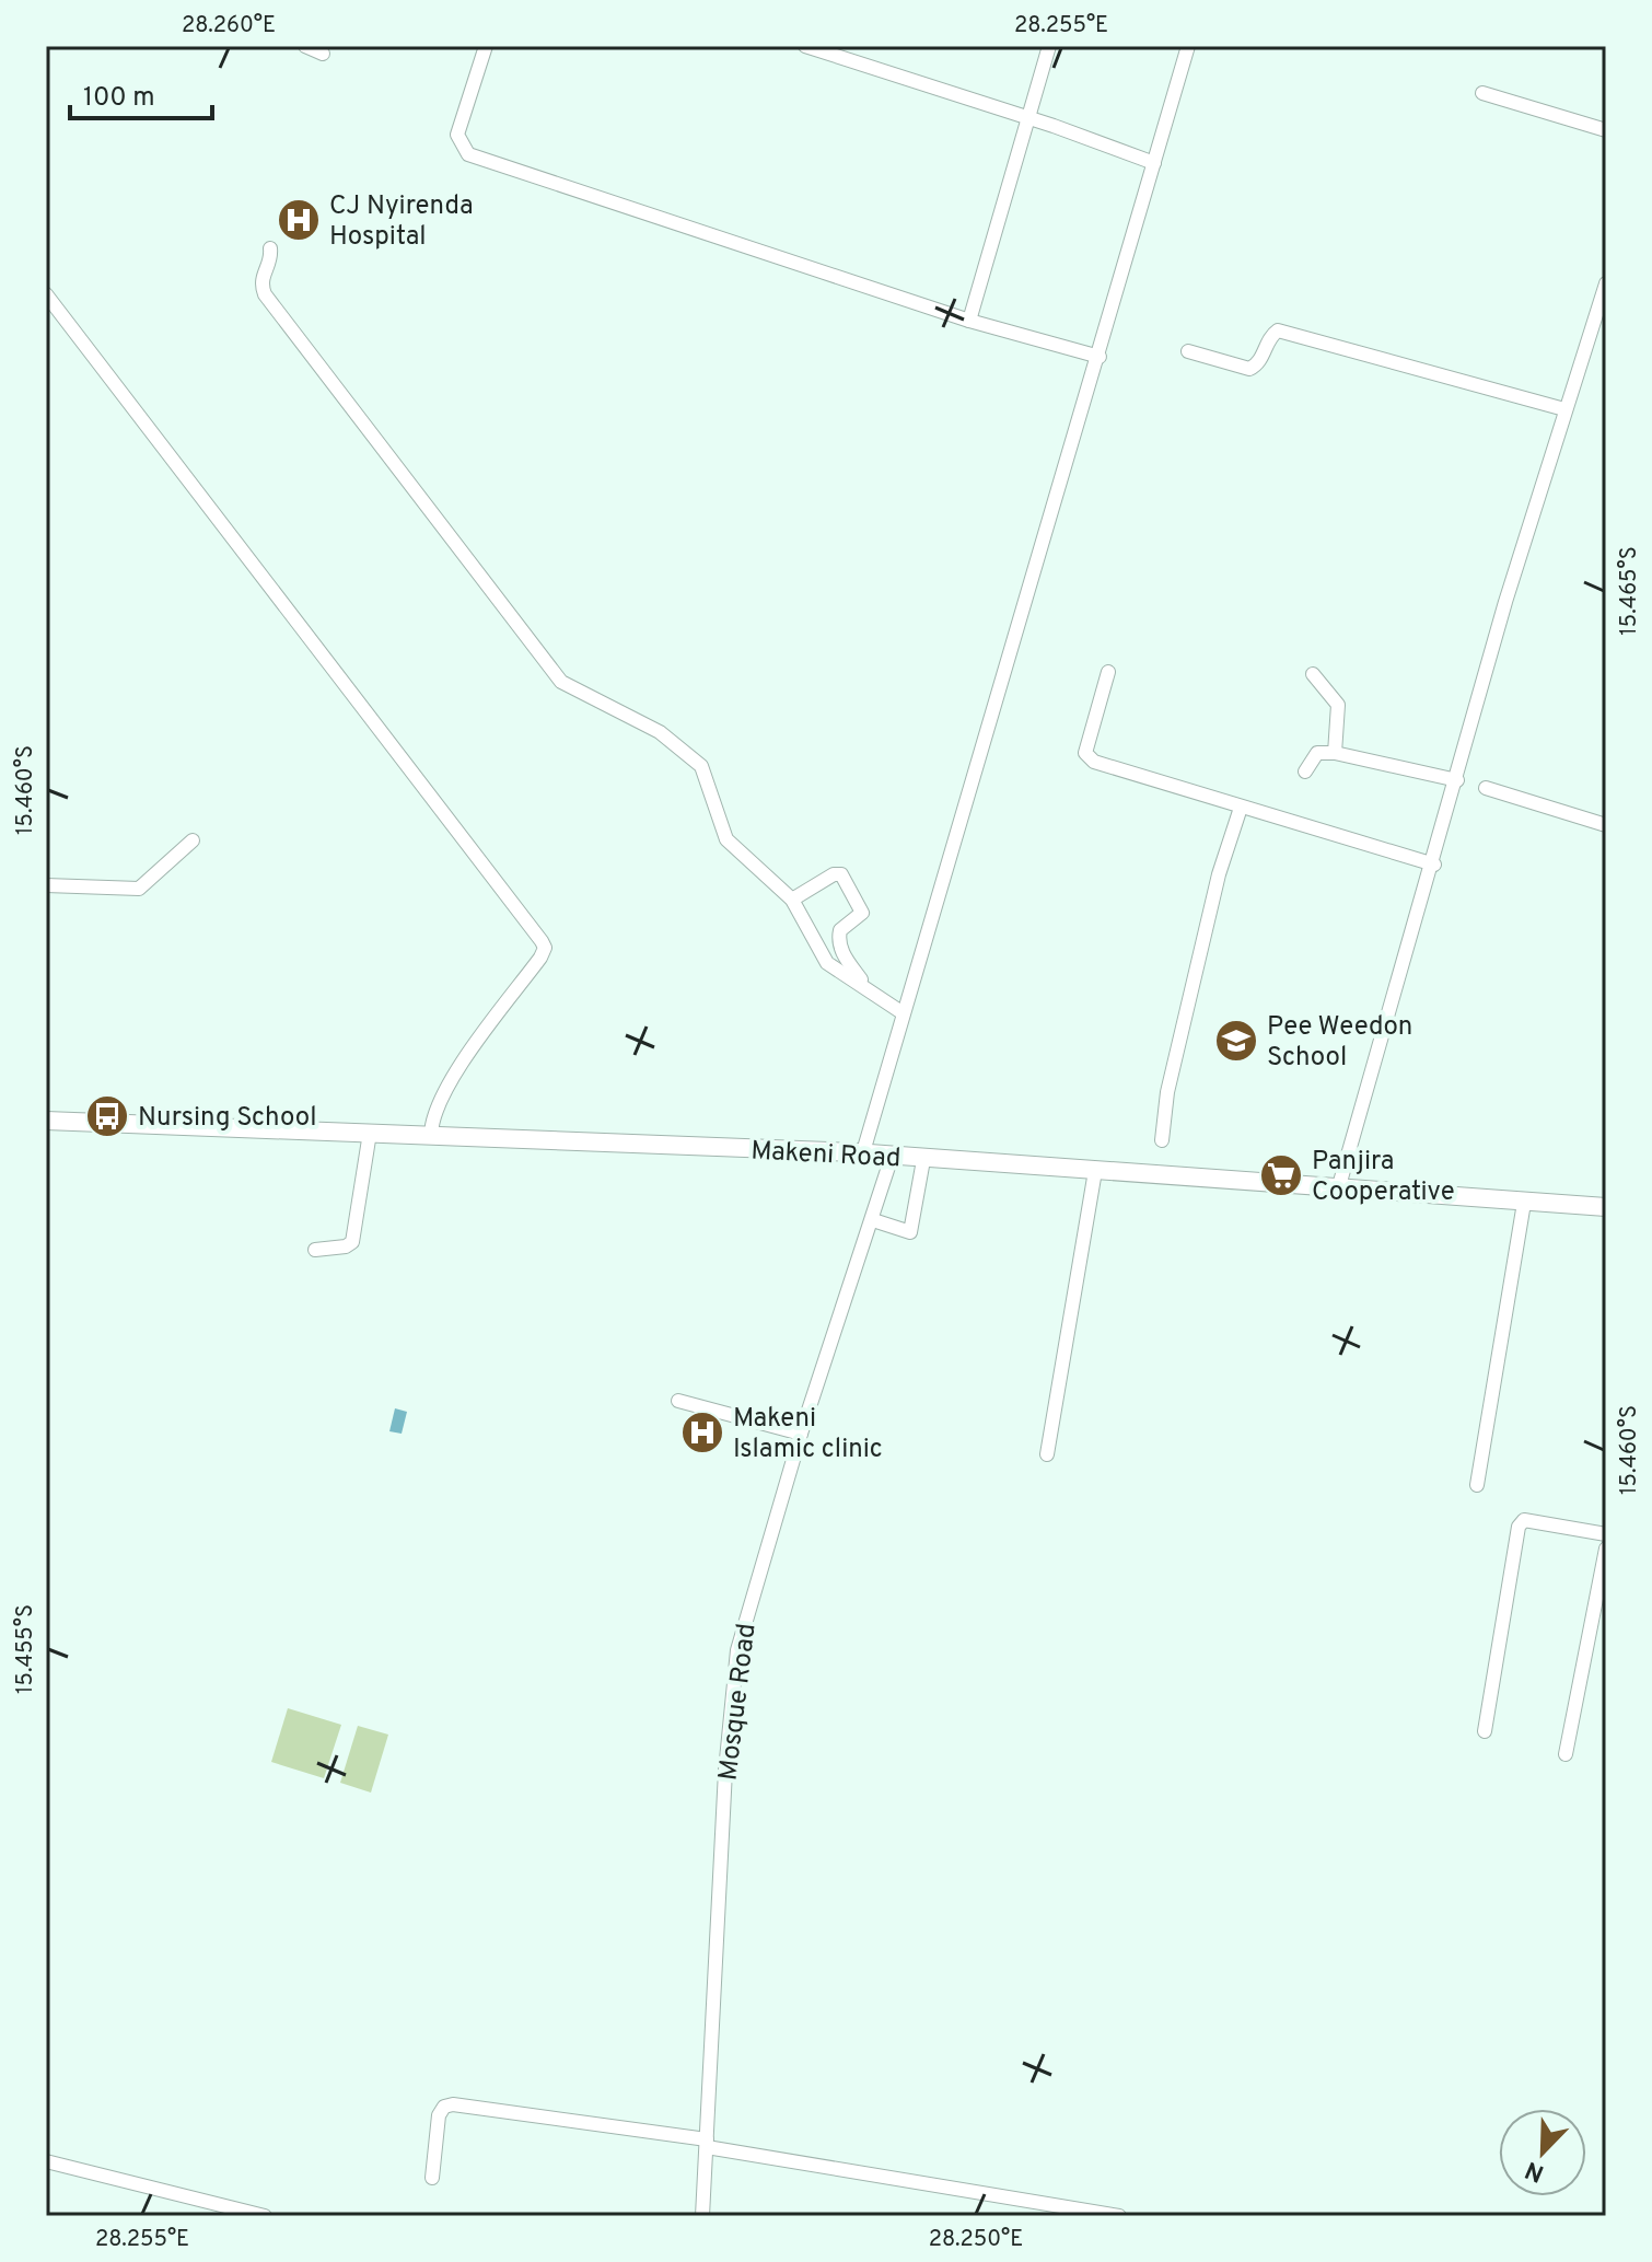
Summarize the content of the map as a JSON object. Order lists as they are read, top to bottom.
{
  "streets": {
    "main road": ["Makeni Road"],
    "street": ["Mosque Road"]
  },
  "crossings": [
    ["Makeni Road", "Mosque Road"]
  ],
  "places": {
    "hospital": ["CJ Nyirenda Hospital", "Makeni Islamic clinic"],
    "school or university": ["Pee Weedon School"],
    "bus stop": ["Nursing School"],
    "supermarket": ["Panjira Cooperative"]
  },
  "scale_bar": "100 m",
  "north": "bottom left",
  "coordinates": [
    "28.260°E",
    "28.255°E",
    "15.465°S",
    "15.460°S",
    "15.455°S",
    "28.250°E"
  ]
}
